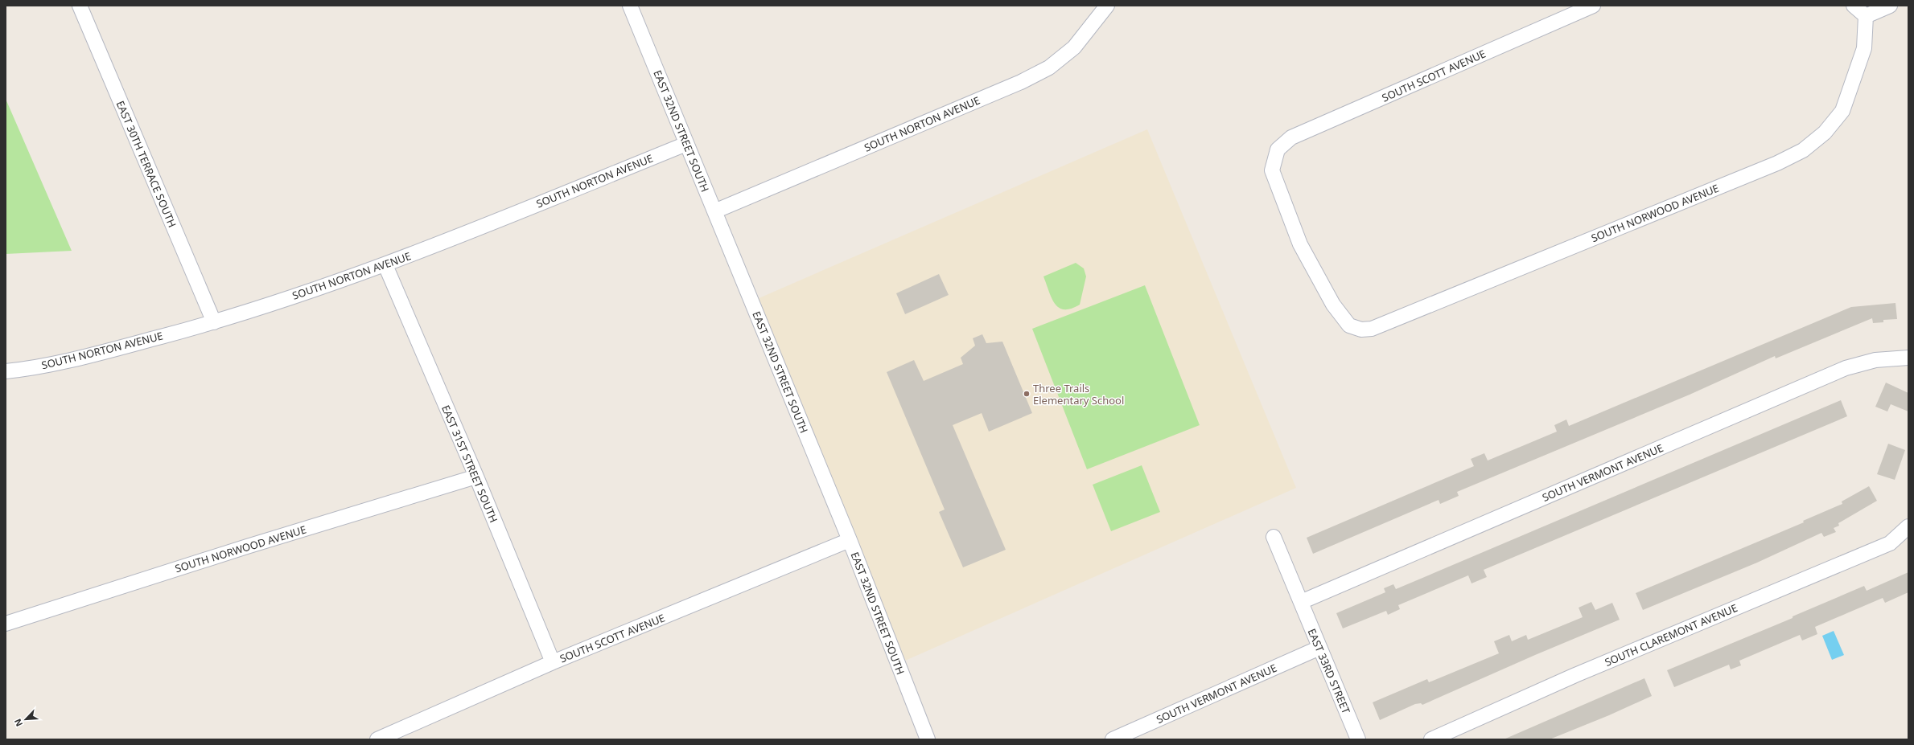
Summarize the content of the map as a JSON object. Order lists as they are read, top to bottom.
{
  "streets": {
    "street": [
      "SOUTH SCOTT AVENUE",
      "SOUTH NORTON AVENUE",
      "EAST 32ND STREET SOUTH",
      "EAST 30TH TERRACE SOUTH",
      "SOUTH NORWOOD AVENUE",
      "EAST 31ST STREET SOUTH",
      "SOUTH VERMONT AVENUE",
      "SOUTH CLAREMONT AVENUE",
      "EAST 33RD STREET"
    ]
  },
  "crossings": [
    ["SOUTH SCOTT AVENUE", "EAST 32ND STREET SOUTH"],
    ["SOUTH SCOTT AVENUE", "SOUTH NORWOOD AVENUE"],
    ["SOUTH SCOTT AVENUE", "EAST 31ST STREET SOUTH"],
    ["SOUTH NORTON AVENUE", "EAST 32ND STREET SOUTH"],
    ["SOUTH NORTON AVENUE", "EAST 30TH TERRACE SOUTH"],
    ["SOUTH NORTON AVENUE", "EAST 31ST STREET SOUTH"],
    ["SOUTH NORWOOD AVENUE", "EAST 31ST STREET SOUTH"],
    ["SOUTH VERMONT AVENUE", "EAST 33RD STREET"]
  ],
  "places": ["Three Trails Elementary School"],
  "north": "bottom left"
}
